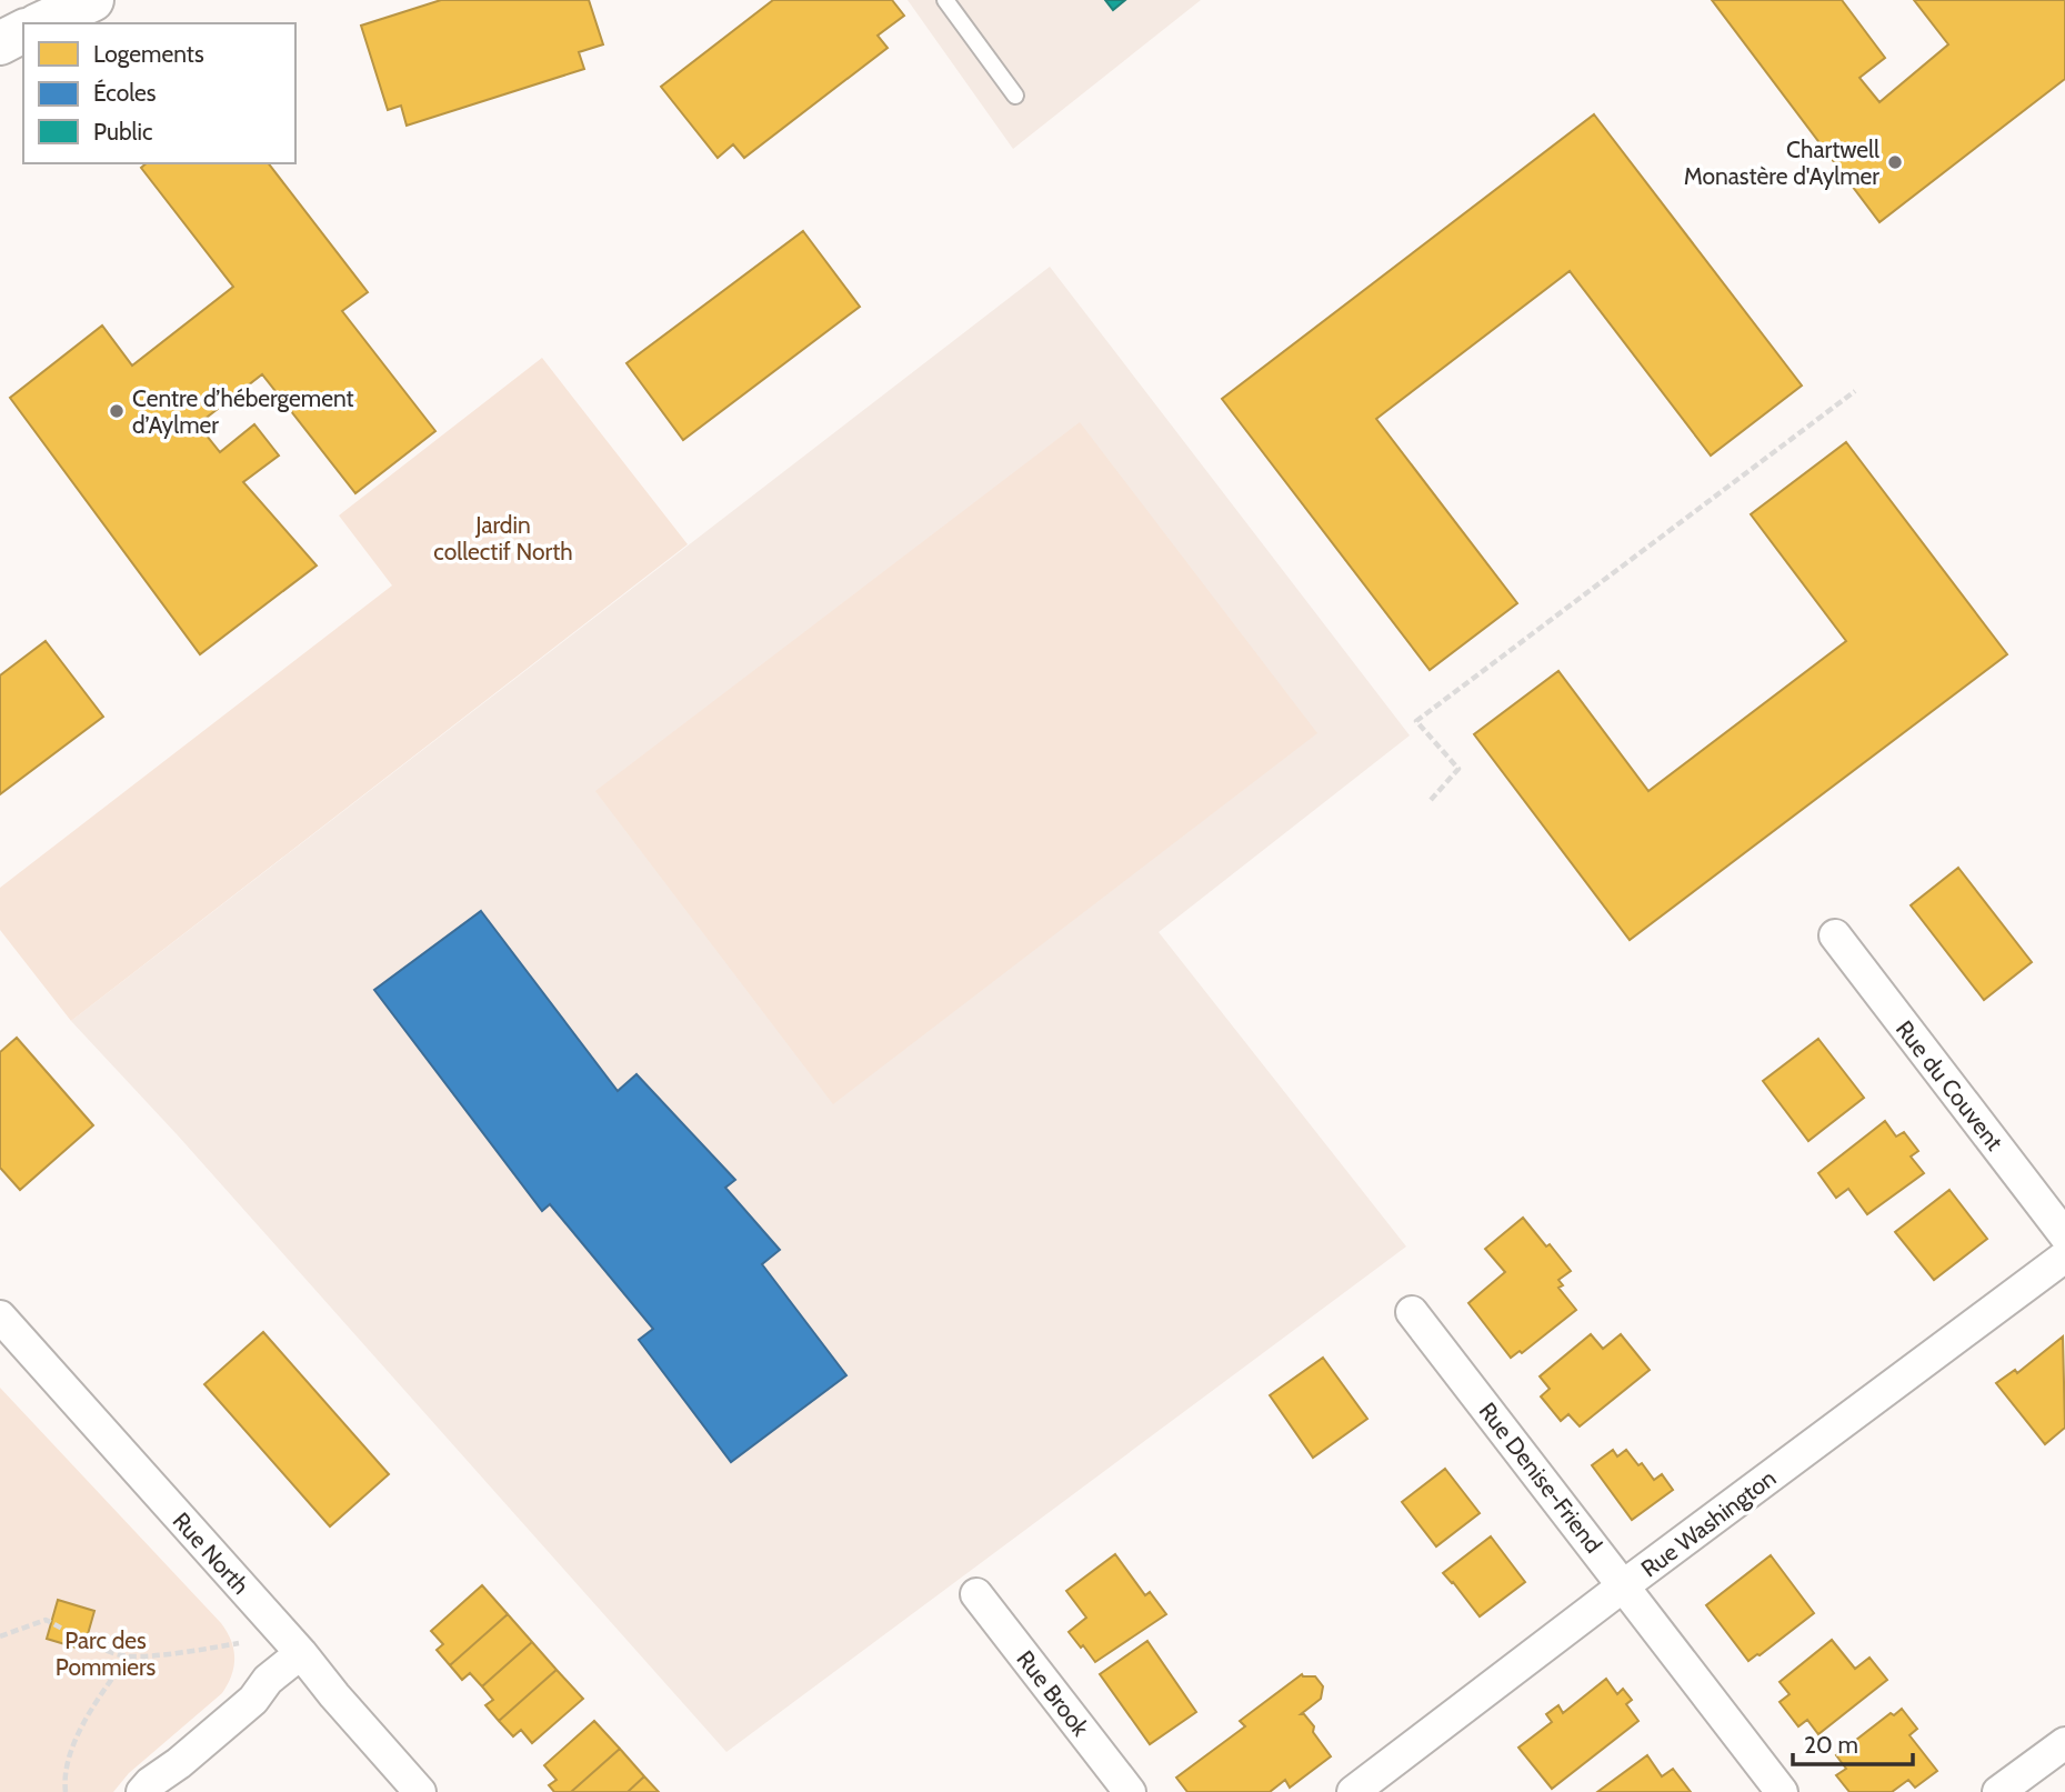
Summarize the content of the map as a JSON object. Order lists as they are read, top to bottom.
{
  "streets": {
    "street": [
      "Rue du Couvent",
      "Rue Denise-Friend",
      "Rue Washington",
      "Rue North",
      "Rue Brook"
    ]
  },
  "crossings": [
    ["Rue Denise-Friend", "Rue Washington"]
  ],
  "parks": ["Jardin collectif North", "Parc des Pommiers"],
  "places": ["Chartwell Monastère d'Aylmer", "Centre d’hébergement d’Aylmer"],
  "legend": ["Logements", "Écoles", "Public"],
  "scale_bar": "20 m"
}
